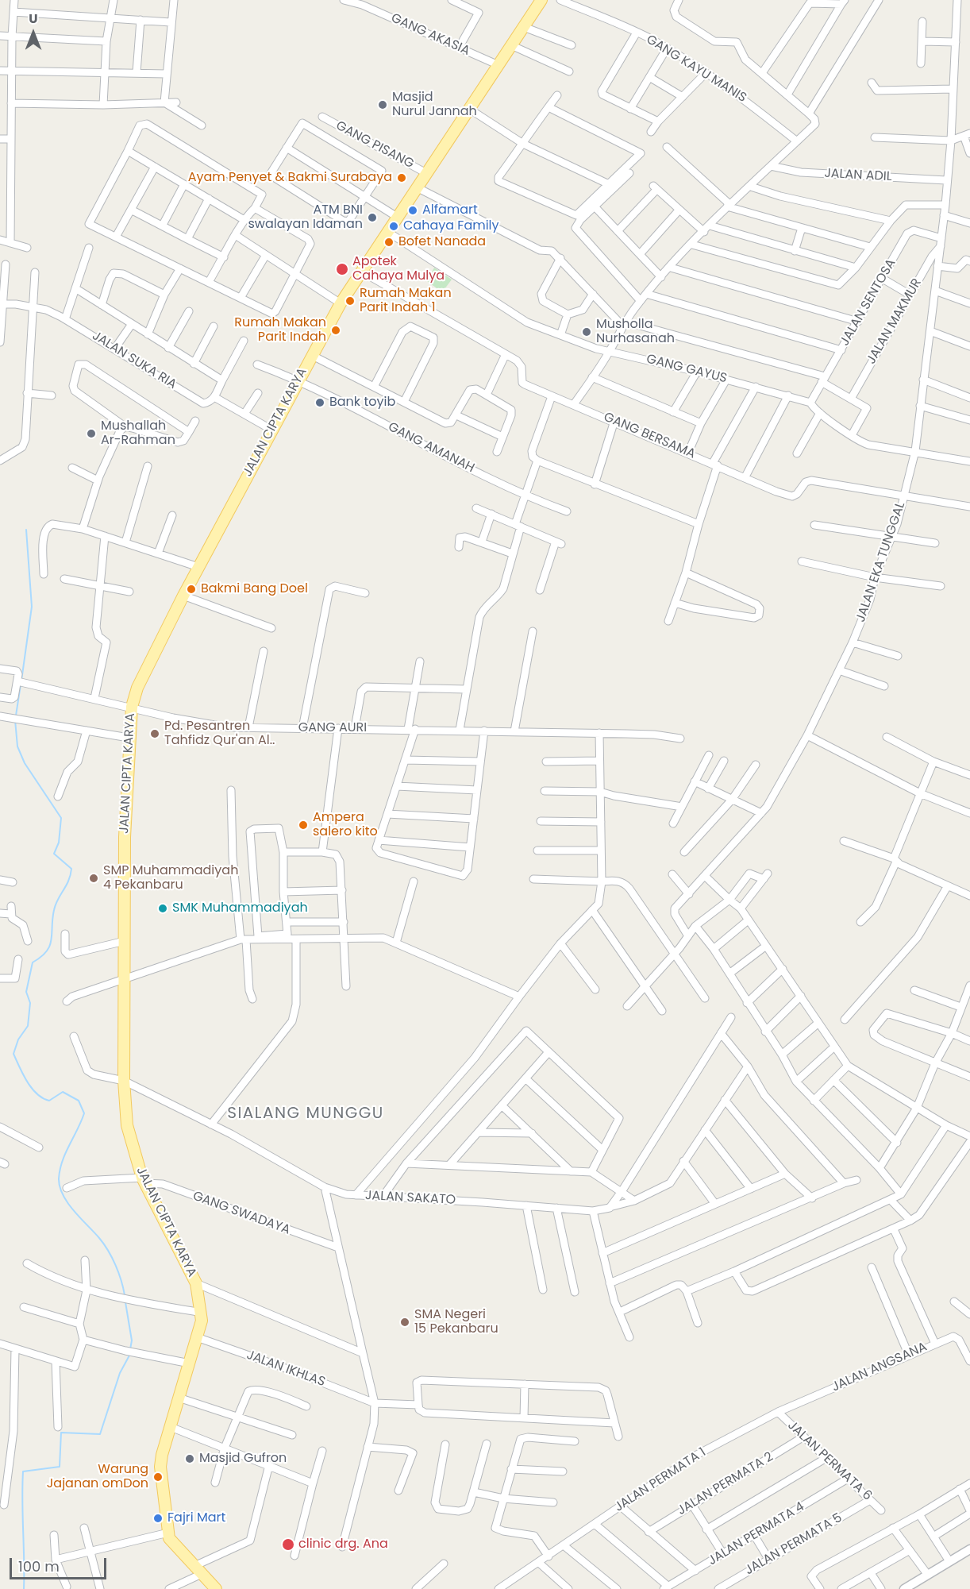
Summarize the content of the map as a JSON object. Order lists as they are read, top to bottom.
{
  "streets": {
    "main road": ["JALAN CIPTA KARYA"],
    "street": [
      "GANG AKASIA",
      "GANG KAYU MANIS",
      "GANG PISANG",
      "JALAN ADIL",
      "JALAN SENTOSA",
      "JALAN MAKMUR",
      "JALAN SUKA RIA",
      "GANG GAYUS",
      "GANG BERSAMA",
      "GANG AMANAH",
      "JALAN EKA TUNGGAL",
      "GANG AURI",
      "JALAN SAKATO",
      "GANG SWADAYA",
      "JALAN ANGSANA",
      "JALAN IKHLAS",
      "JALAN PERMATA 6",
      "JALAN PERMATA 1",
      "JALAN PERMATA 2",
      "JALAN PERMATA 4",
      "JALAN PERMATA 5"
    ]
  },
  "crossings": [
    ["GANG AKASIA", "JALAN CIPTA KARYA"],
    ["GANG PISANG", "JALAN CIPTA KARYA"],
    ["JALAN ADIL", "JALAN EKA TUNGGAL"],
    ["JALAN SENTOSA", "JALAN MAKMUR"],
    ["JALAN SENTOSA", "GANG GAYUS"],
    ["JALAN SENTOSA", "JALAN EKA TUNGGAL"],
    ["JALAN MAKMUR", "JALAN EKA TUNGGAL"],
    ["GANG GAYUS", "JALAN CIPTA KARYA"],
    ["GANG GAYUS", "JALAN EKA TUNGGAL"],
    ["JALAN CIPTA KARYA", "GANG BERSAMA"],
    ["JALAN CIPTA KARYA", "GANG AMANAH"],
    ["JALAN CIPTA KARYA", "GANG AURI"],
    ["JALAN CIPTA KARYA", "JALAN SAKATO"],
    ["JALAN CIPTA KARYA", "GANG SWADAYA"],
    ["JALAN CIPTA KARYA", "JALAN IKHLAS"],
    ["GANG BERSAMA", "JALAN EKA TUNGGAL"],
    ["JALAN ANGSANA", "JALAN PERMATA 6"],
    ["JALAN ANGSANA", "JALAN PERMATA 1"],
    ["JALAN PERMATA 6", "JALAN PERMATA 1"],
    ["JALAN PERMATA 6", "JALAN PERMATA 2"],
    ["JALAN PERMATA 6", "JALAN PERMATA 4"],
    ["JALAN PERMATA 6", "JALAN PERMATA 5"]
  ],
  "districts": ["SIALANG MUNGGU"],
  "places": [
    "Masjid Nurul Jannah",
    "Ayam Penyet & Bakmi Surabaya",
    "Alfamart",
    "ATM BNI swalayan Idaman",
    "Cahaya Family",
    "Bofet Nanada",
    "Apotek Cahaya Mulya",
    "Rumah Makan Parit Indah 1",
    "Rumah Makan Parit Indah",
    "Musholla Nurhasanah",
    "Bank toyib",
    "Mushallah Ar-Rahman",
    "Bakmi Bang Doel",
    "Pd. Pesantren Tahfidz Qur'an Al..",
    "Ampera salero kito",
    "SMP Muhammadiyah 4 Pekanbaru",
    "SMK Muhammadiyah",
    "SMA Negeri 15 Pekanbaru",
    "Masjid Gufron",
    "Warung Jajanan omDon",
    "Fajri Mart",
    "clinic drg. Ana"
  ],
  "scale_bar": "100 m",
  "north": "top"
}
